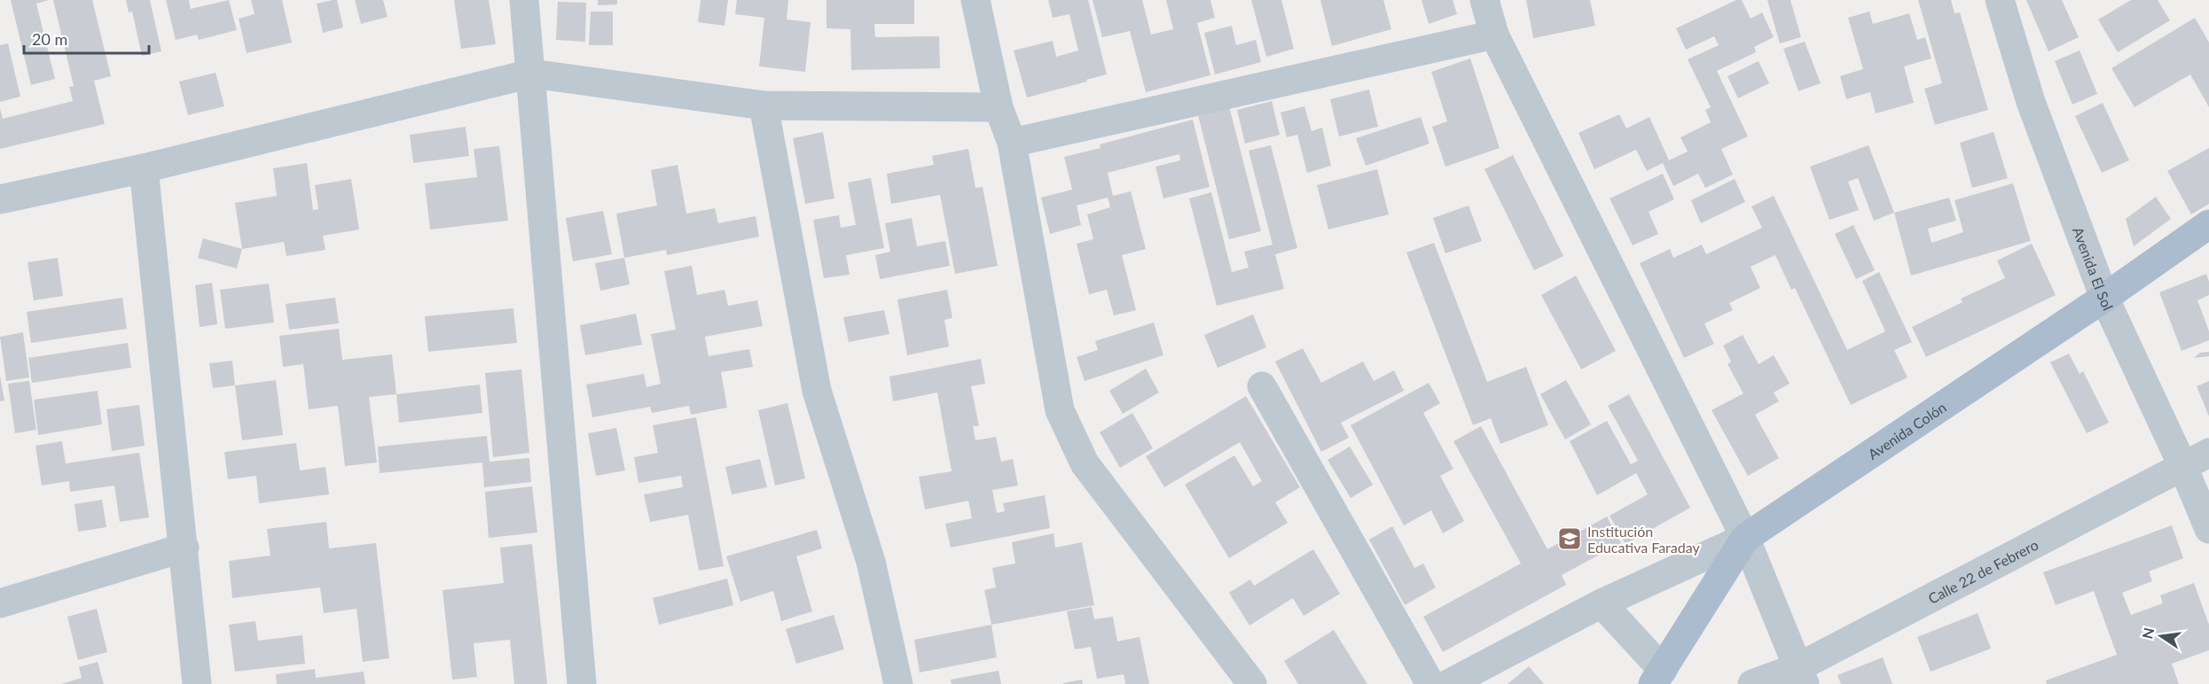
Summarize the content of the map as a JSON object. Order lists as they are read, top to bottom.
{
  "streets": {
    "main road": ["Avenida Colón"],
    "street": ["Avenida El Sol", "Calle 22 de Febrero"]
  },
  "crossings": [
    ["Avenida El Sol", "Avenida Colón"],
    ["Avenida El Sol", "Calle 22 de Febrero"]
  ],
  "places": {
    "school or university": ["Institución Educativa Faraday"]
  },
  "scale_bar": "20 m",
  "north": "left"
}
